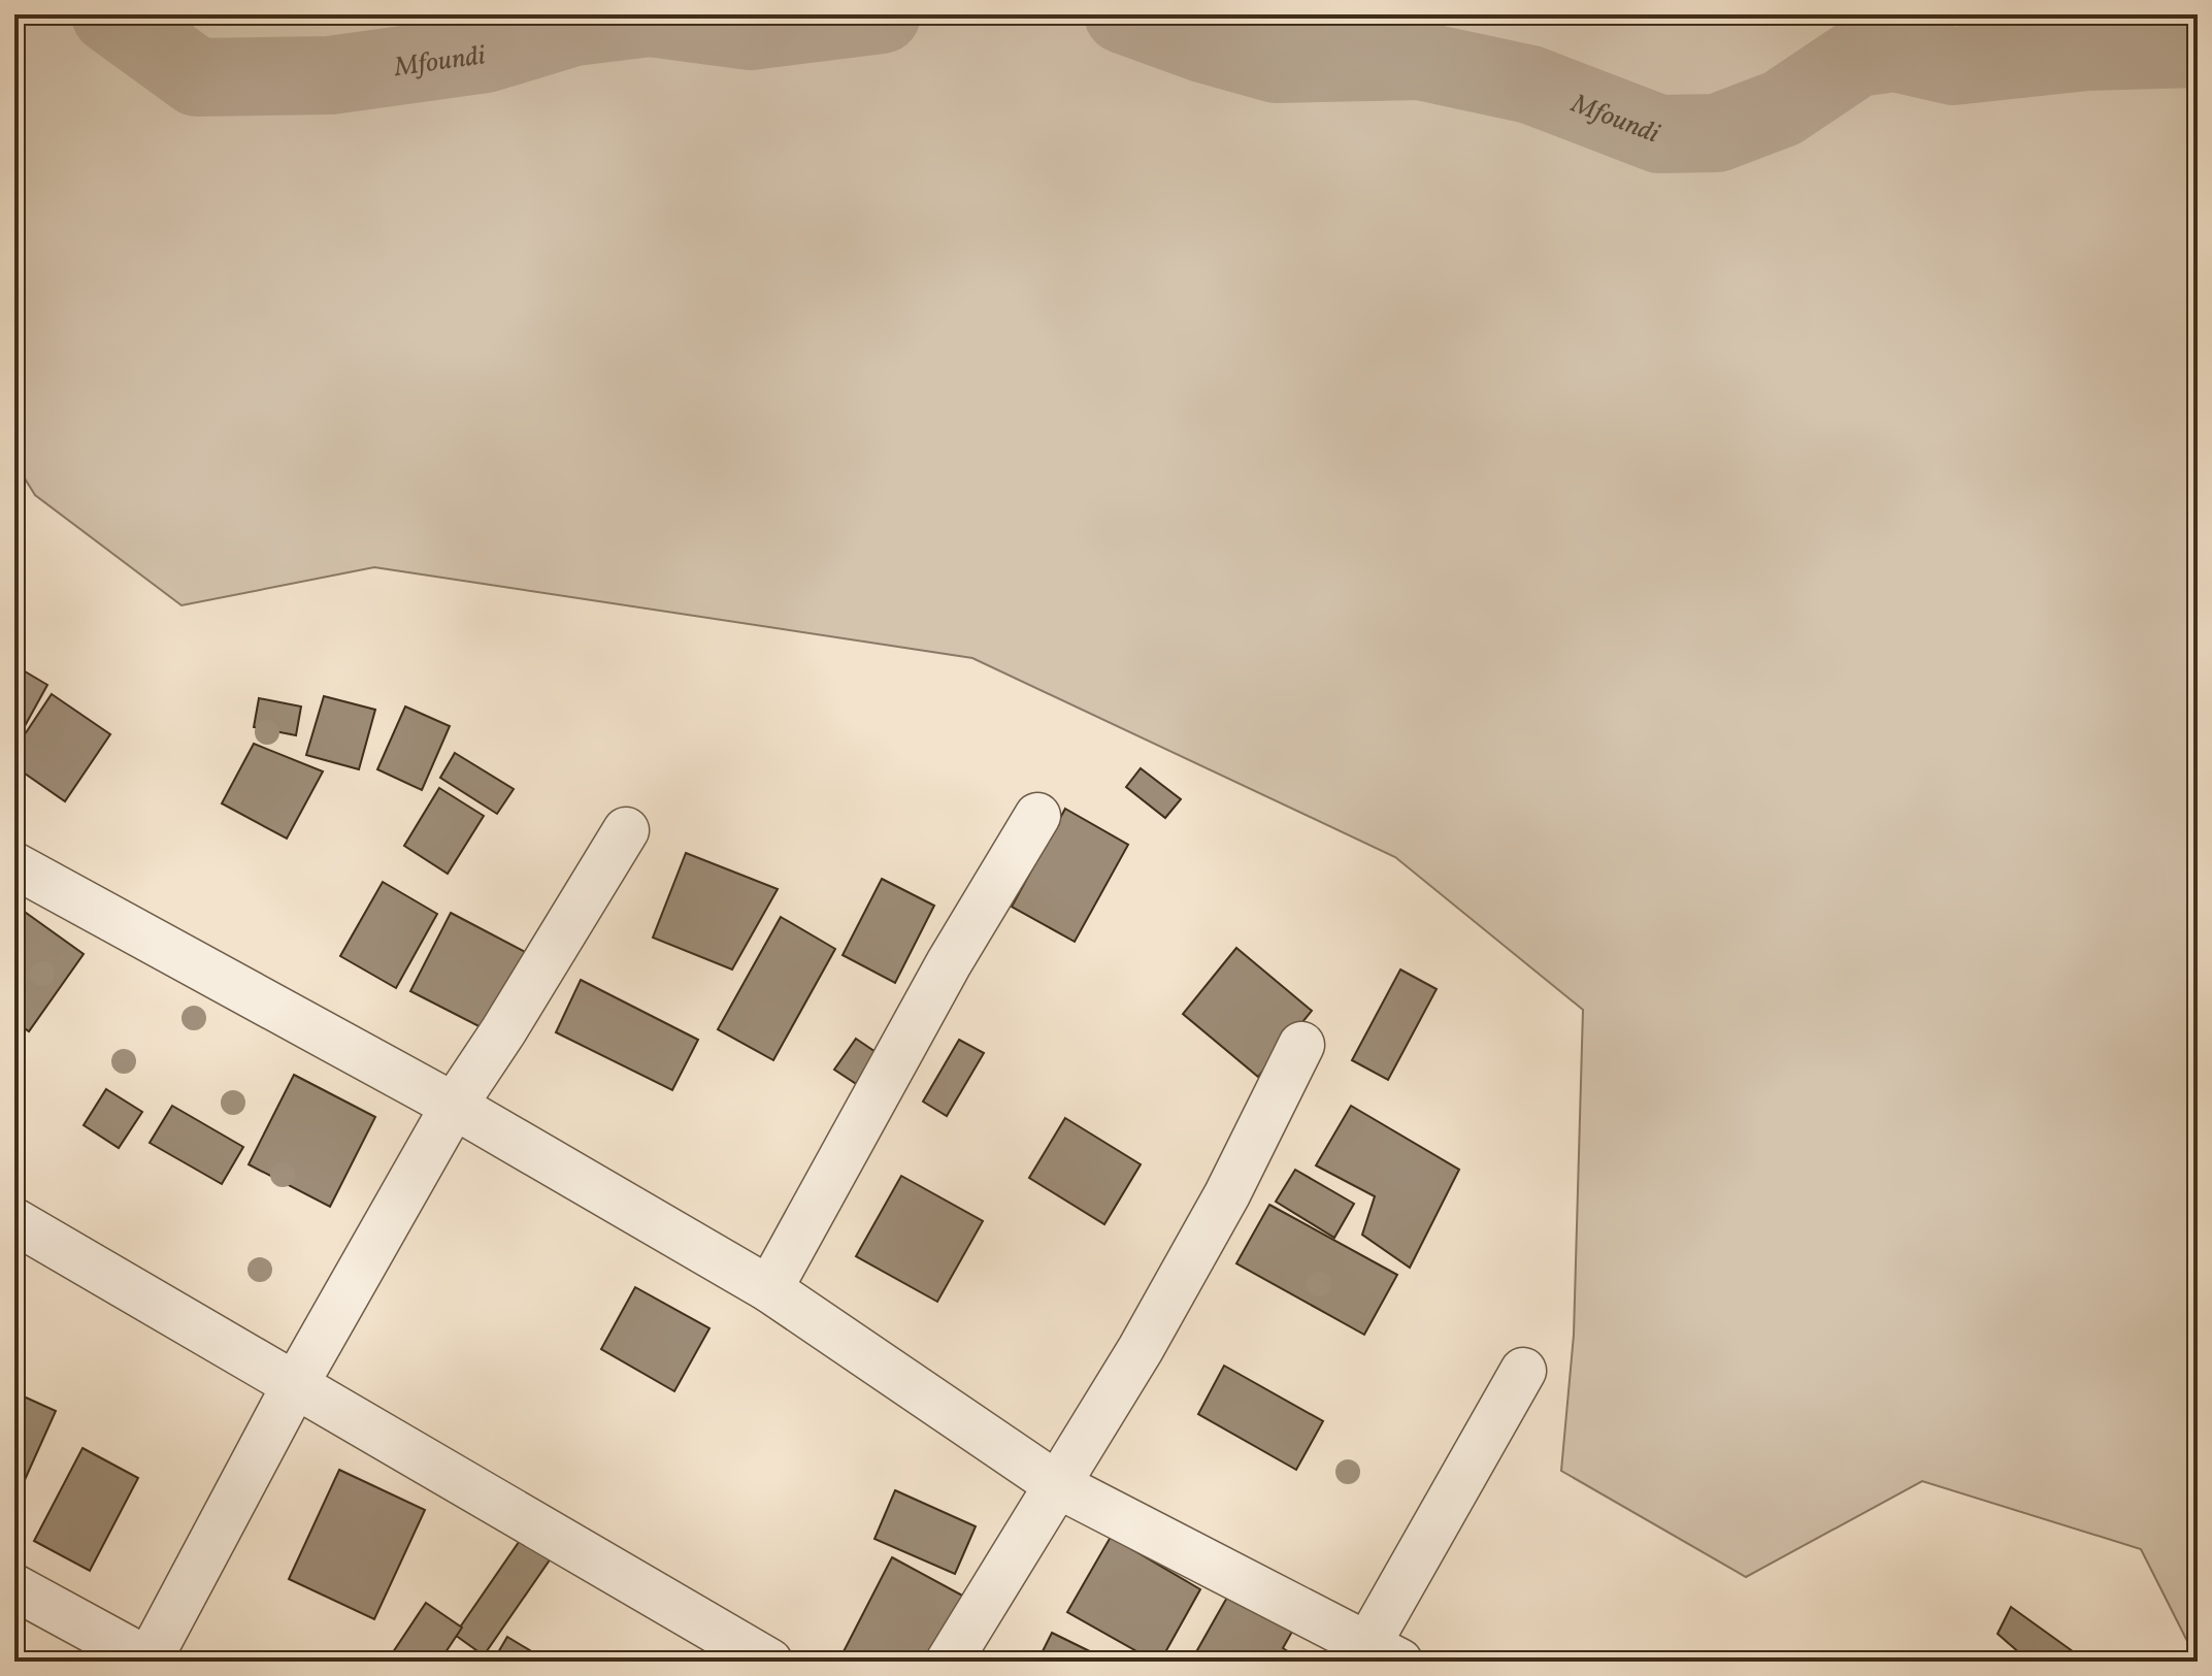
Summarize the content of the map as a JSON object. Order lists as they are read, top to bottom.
{
  "water": ["Mfoundi"]
}
